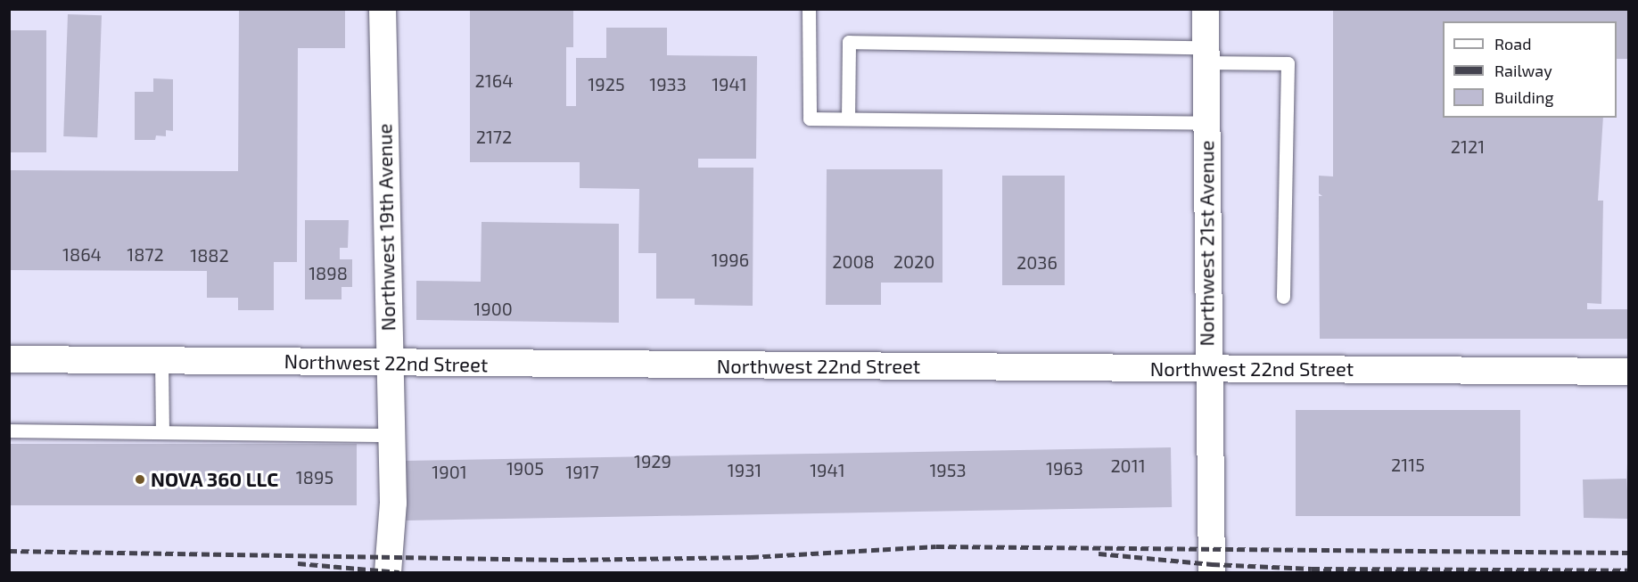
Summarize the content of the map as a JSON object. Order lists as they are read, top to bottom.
{
  "streets": {
    "street": ["Northwest 19th Avenue", "Northwest 21st Avenue", "Northwest 22nd Street"]
  },
  "crossings": [
    ["Northwest 19th Avenue", "Northwest 22nd Street"],
    ["Northwest 21st Avenue", "Northwest 22nd Street"]
  ],
  "places": ["NOVA 360 LLC"],
  "house_numbers": [
    "2164",
    "1925",
    "1933",
    "1941",
    "2172",
    "2121",
    "1864",
    "1872",
    "1882",
    "1996",
    "2008",
    "2020",
    "2036",
    "1898",
    "1900",
    "1929",
    "2115",
    "2011",
    "1905",
    "1963",
    "1931",
    "1941",
    "1953",
    "1901",
    "1917",
    "1895"
  ],
  "legend": ["Road", "Railway", "Building"]
}
